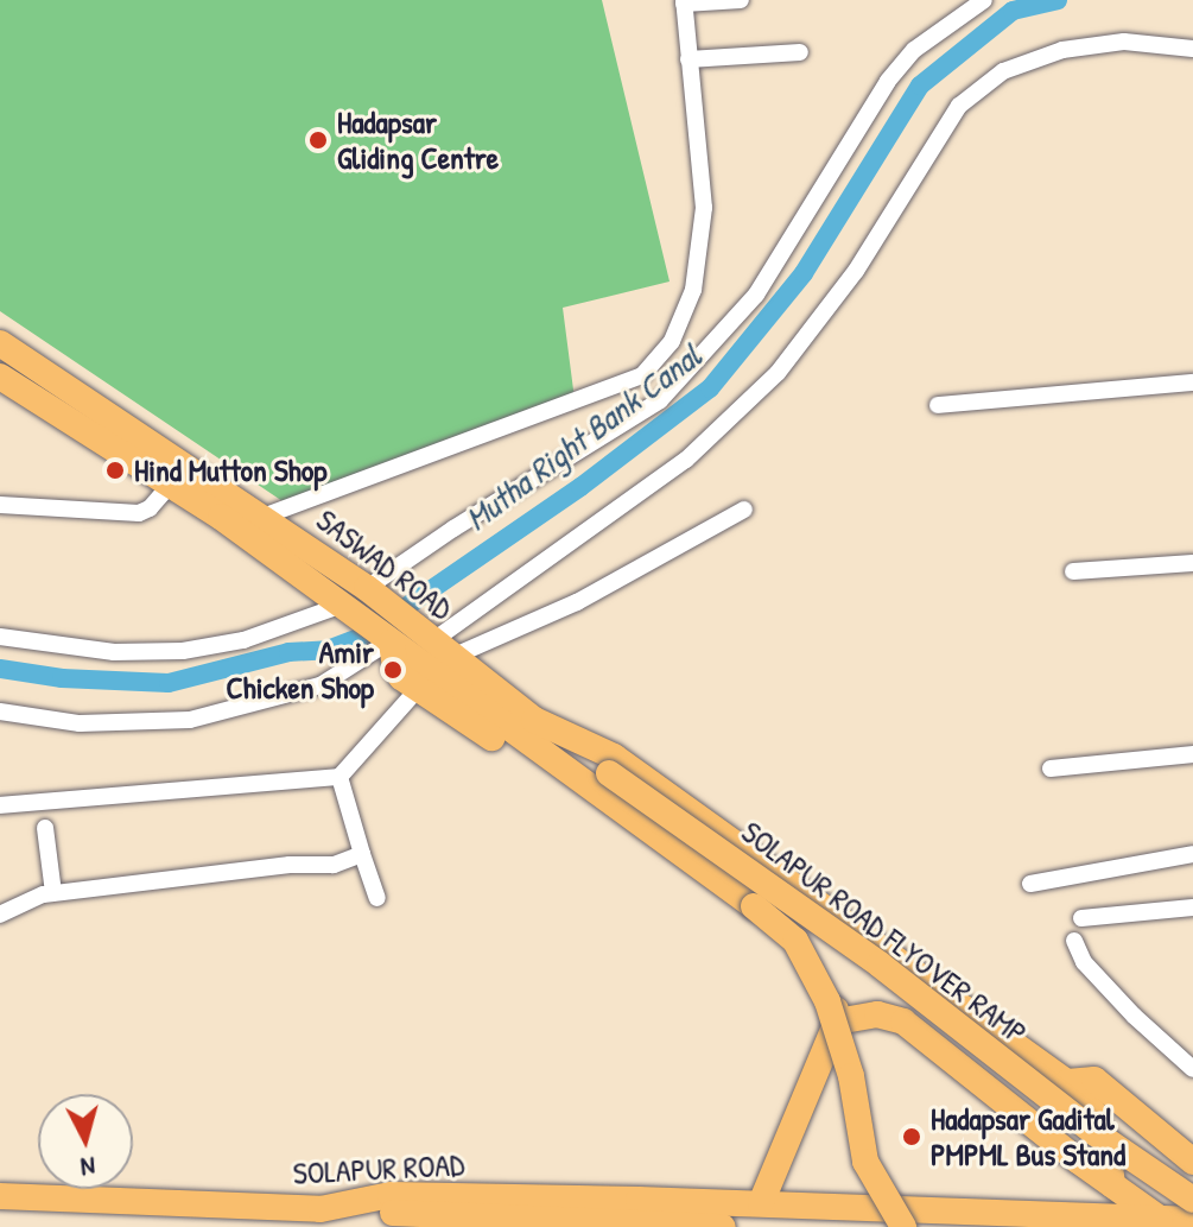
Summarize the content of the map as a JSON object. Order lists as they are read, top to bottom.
{
  "streets": {
    "main road": ["SASWAD ROAD", "SOLAPUR ROAD FLYOVER RAMP", "SOLAPUR ROAD"]
  },
  "crossings": [
    ["SASWAD ROAD", "SOLAPUR ROAD FLYOVER RAMP"]
  ],
  "water": ["Mutha Right Bank Canal"],
  "places": [
    "Hadapsar Gliding Centre",
    "Hind Mutton Shop",
    "Amir Chicken Shop",
    "Hadapsar Gadital PMPML Bus Stand"
  ],
  "north": "bottom"
}
